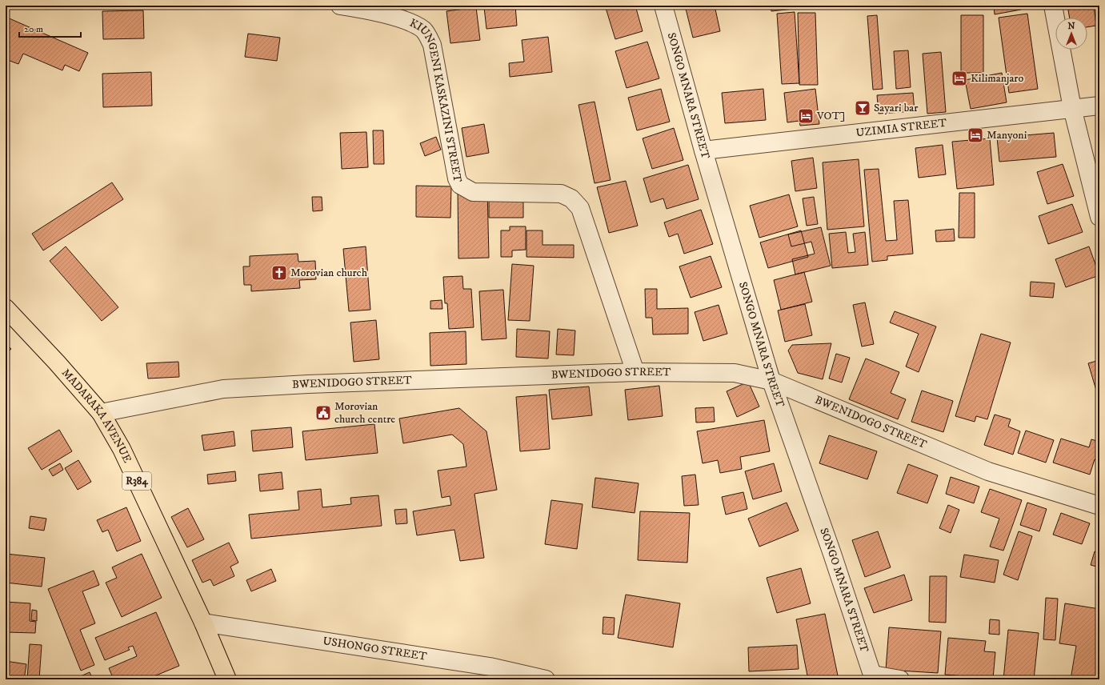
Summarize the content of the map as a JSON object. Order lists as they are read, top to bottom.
{
  "streets": {
    "main road": ["MADARAKA AVENUE", "R384"],
    "street": [
      "SONGO MNARA STREET",
      "KIUNGENI KASKAZINI STREET",
      "UZIMIA STREET",
      "BWENIDOGO STREET",
      "USHONGO STREET"
    ]
  },
  "crossings": [
    ["SONGO MNARA STREET", "UZIMIA STREET"],
    ["SONGO MNARA STREET", "BWENIDOGO STREET"],
    ["KIUNGENI KASKAZINI STREET", "BWENIDOGO STREET"],
    ["BWENIDOGO STREET", "MADARAKA AVENUE"],
    ["MADARAKA AVENUE", "USHONGO STREET"]
  ],
  "places": {
    "hotel": ["Kilimanjaro", "VOT]", "Manyoni"],
    "bar": ["Sayari bar"],
    "church": ["Morovian church"],
    "public building": ["Morovian church centre"]
  },
  "scale_bar": "20 m",
  "north": "top"
}
